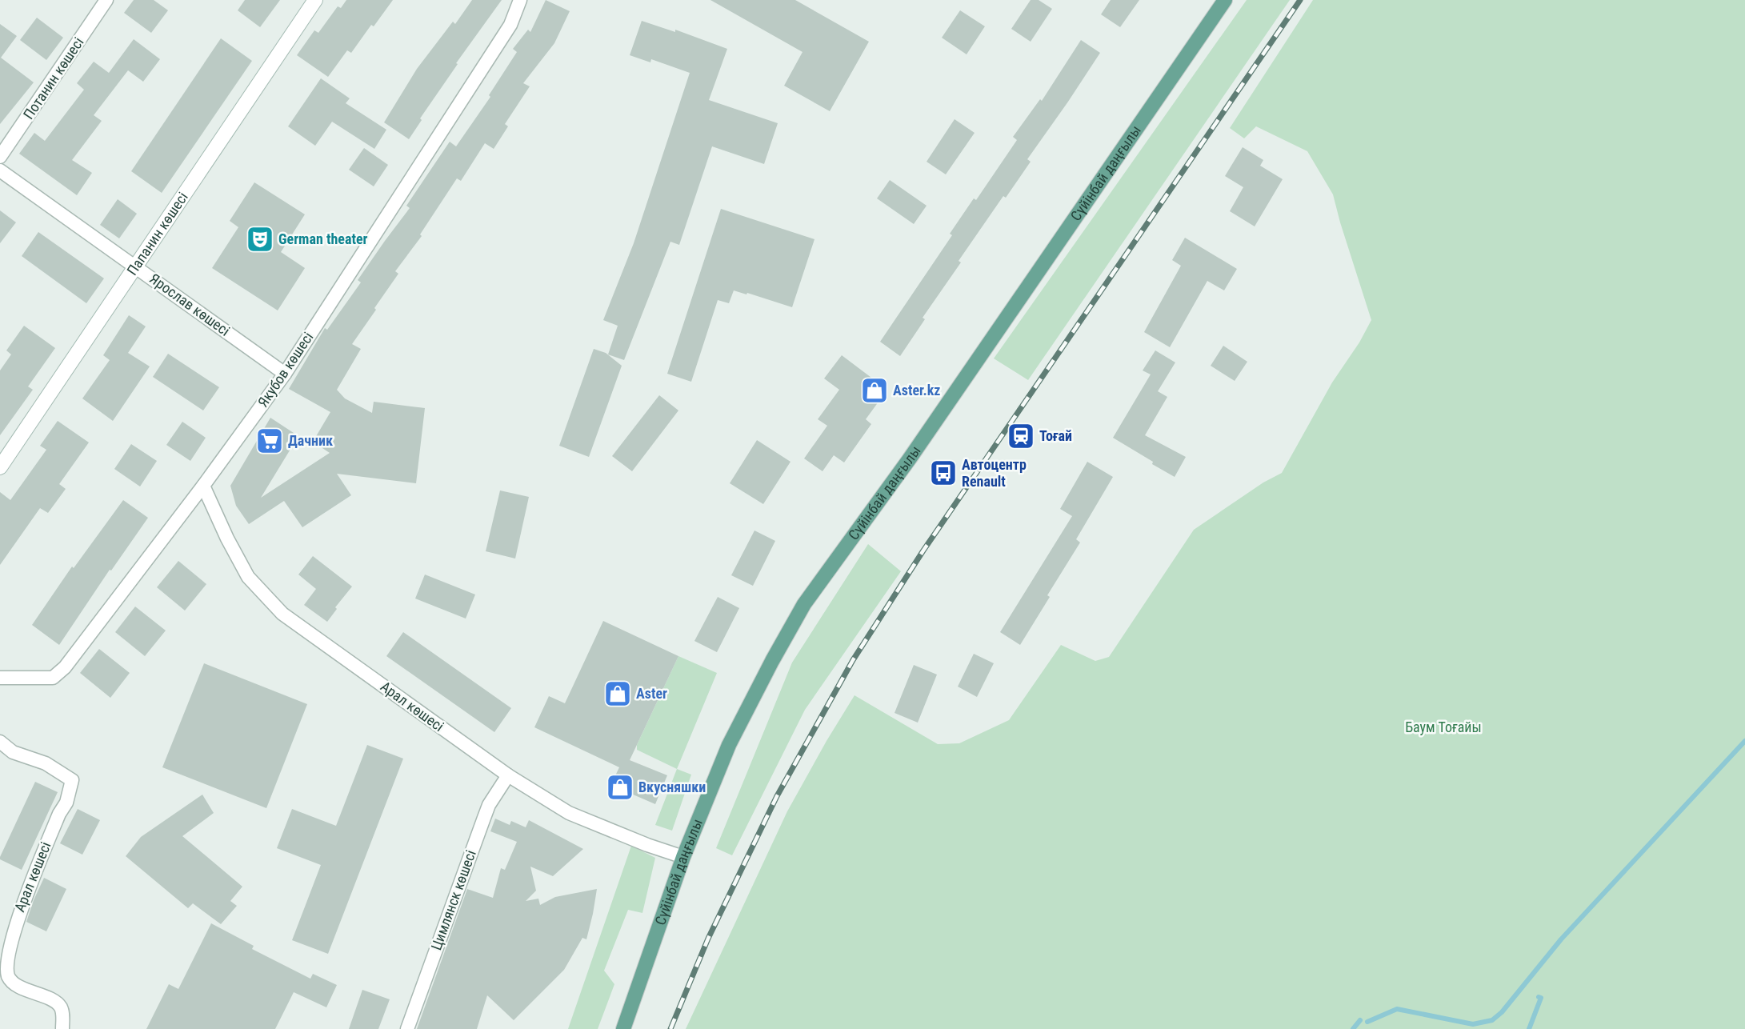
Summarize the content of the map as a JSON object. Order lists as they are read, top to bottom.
{
  "streets": {
    "main road": ["Сүйінбай даңғылы", "Папанин көшесі"],
    "street": [
      "Потанин көшесі",
      "Ярослав көшесі",
      "Якубов көшесі",
      "Арал көшесі",
      "Цимлянск көшесі"
    ]
  },
  "crossings": [
    ["Сүйінбай даңғылы", "Арал көшесі"],
    ["Папанин көшесі", "Ярослав көшесі"],
    ["Ярослав көшесі", "Якубов көшесі"],
    ["Якубов көшесі", "Арал көшесі"],
    ["Арал көшесі", "Цимлянск көшесі"]
  ],
  "parks": ["Баум Тоғайы"],
  "places": {
    "theatre": ["German theater"],
    "shop": ["Aster.kz", "Aster", "Вкусняшки"],
    "station": ["Тоғай"],
    "supermarket": ["Дачник"],
    "bus stop": ["Автоцентр Renault"]
  }
}
